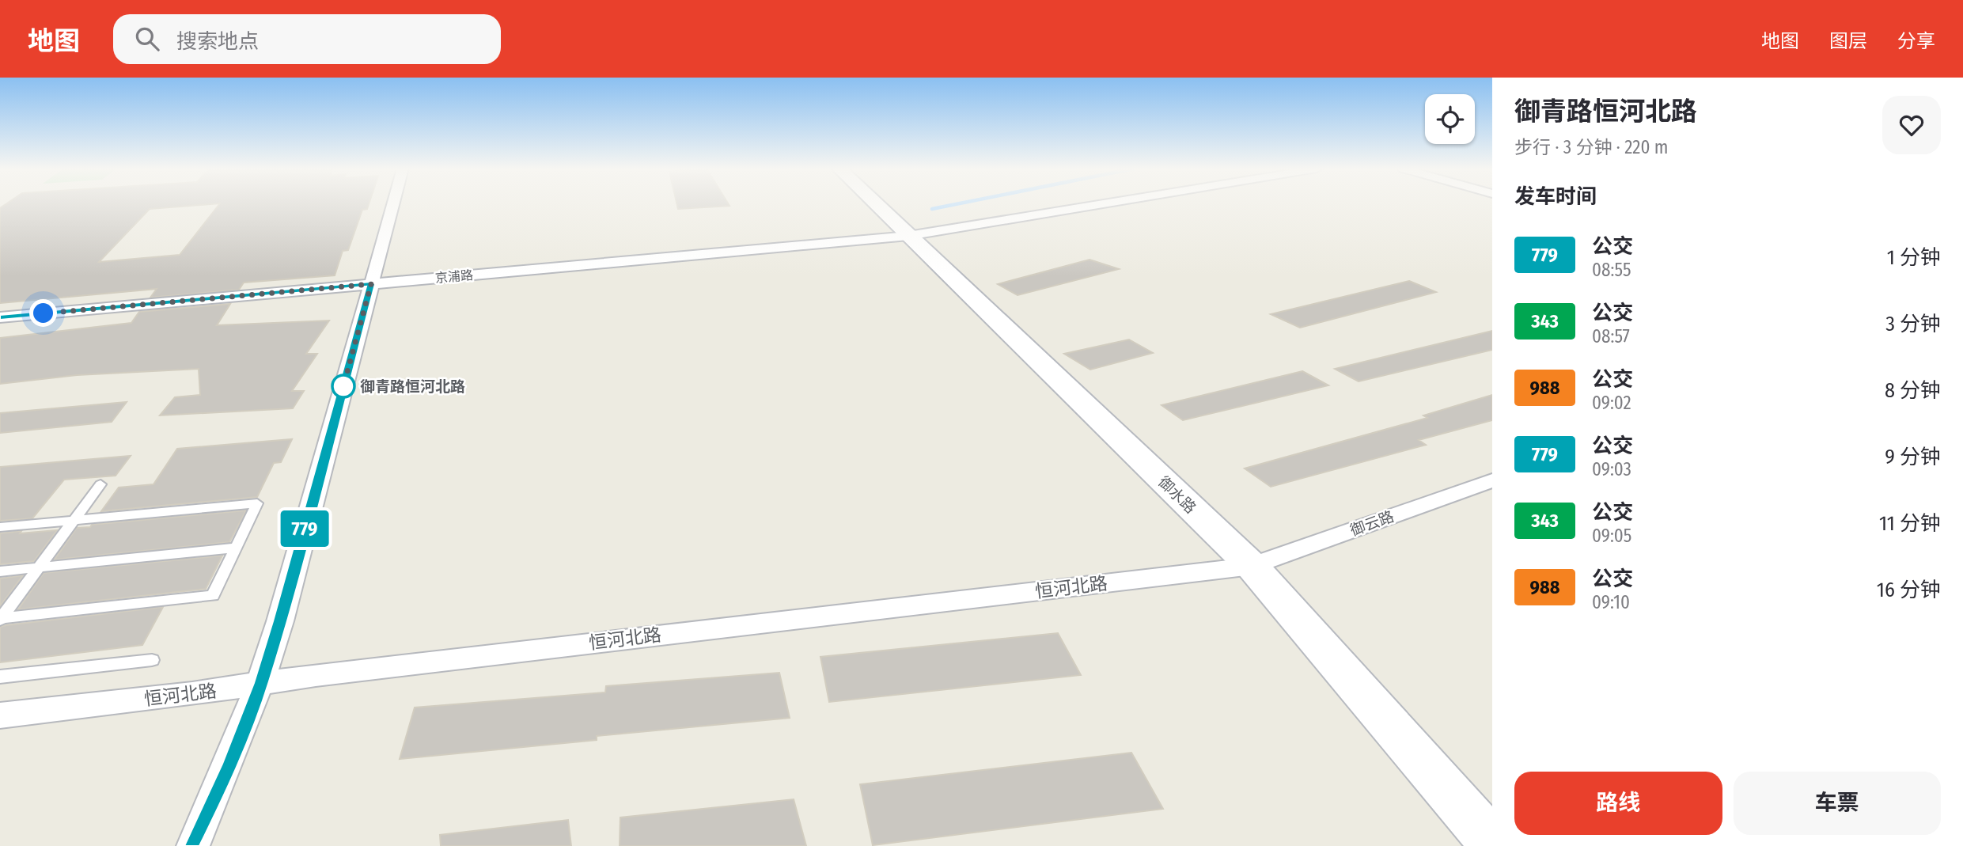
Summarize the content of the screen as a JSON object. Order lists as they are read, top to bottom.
{
  "streets": {
    "street": [
      "京浦路",
      "御水路",
      "御云路",
      "恒河北路"
    ]
  },
  "crossings": [
    ["京浦路", "御水路"],
    ["御水路", "御云路"],
    ["御水路", "恒河北路"],
    ["御云路", "恒河北路"]
  ],
  "places": ["御青路恒河北路"],
  "lines": ["bus line 779"],
  "page": {
    "header": "地图",
    "search": "搜索地点",
    "nav": ["地图", "图层", "分享"],
    "on_map": "779",
    "heading": [
      ["御青路恒河北路", "步行 · 3 分钟 · 220 m"],
      "发车时间"
    ],
    "list": [
      {
        "mark": "779",
        "name": "公交",
        "note": "08:55",
        "value": "1 分钟"
      },
      {
        "mark": "343",
        "name": "公交",
        "note": "08:57",
        "value": "3 分钟"
      },
      {
        "mark": "988",
        "name": "公交",
        "note": "09:02",
        "value": "8 分钟"
      },
      {
        "mark": "779",
        "name": "公交",
        "note": "09:03",
        "value": "9 分钟"
      },
      {
        "mark": "343",
        "name": "公交",
        "note": "09:05",
        "value": "11 分钟"
      },
      {
        "mark": "988",
        "name": "公交",
        "note": "09:10",
        "value": "16 分钟"
      }
    ],
    "buttons": ["路线", "车票"]
  }
}
